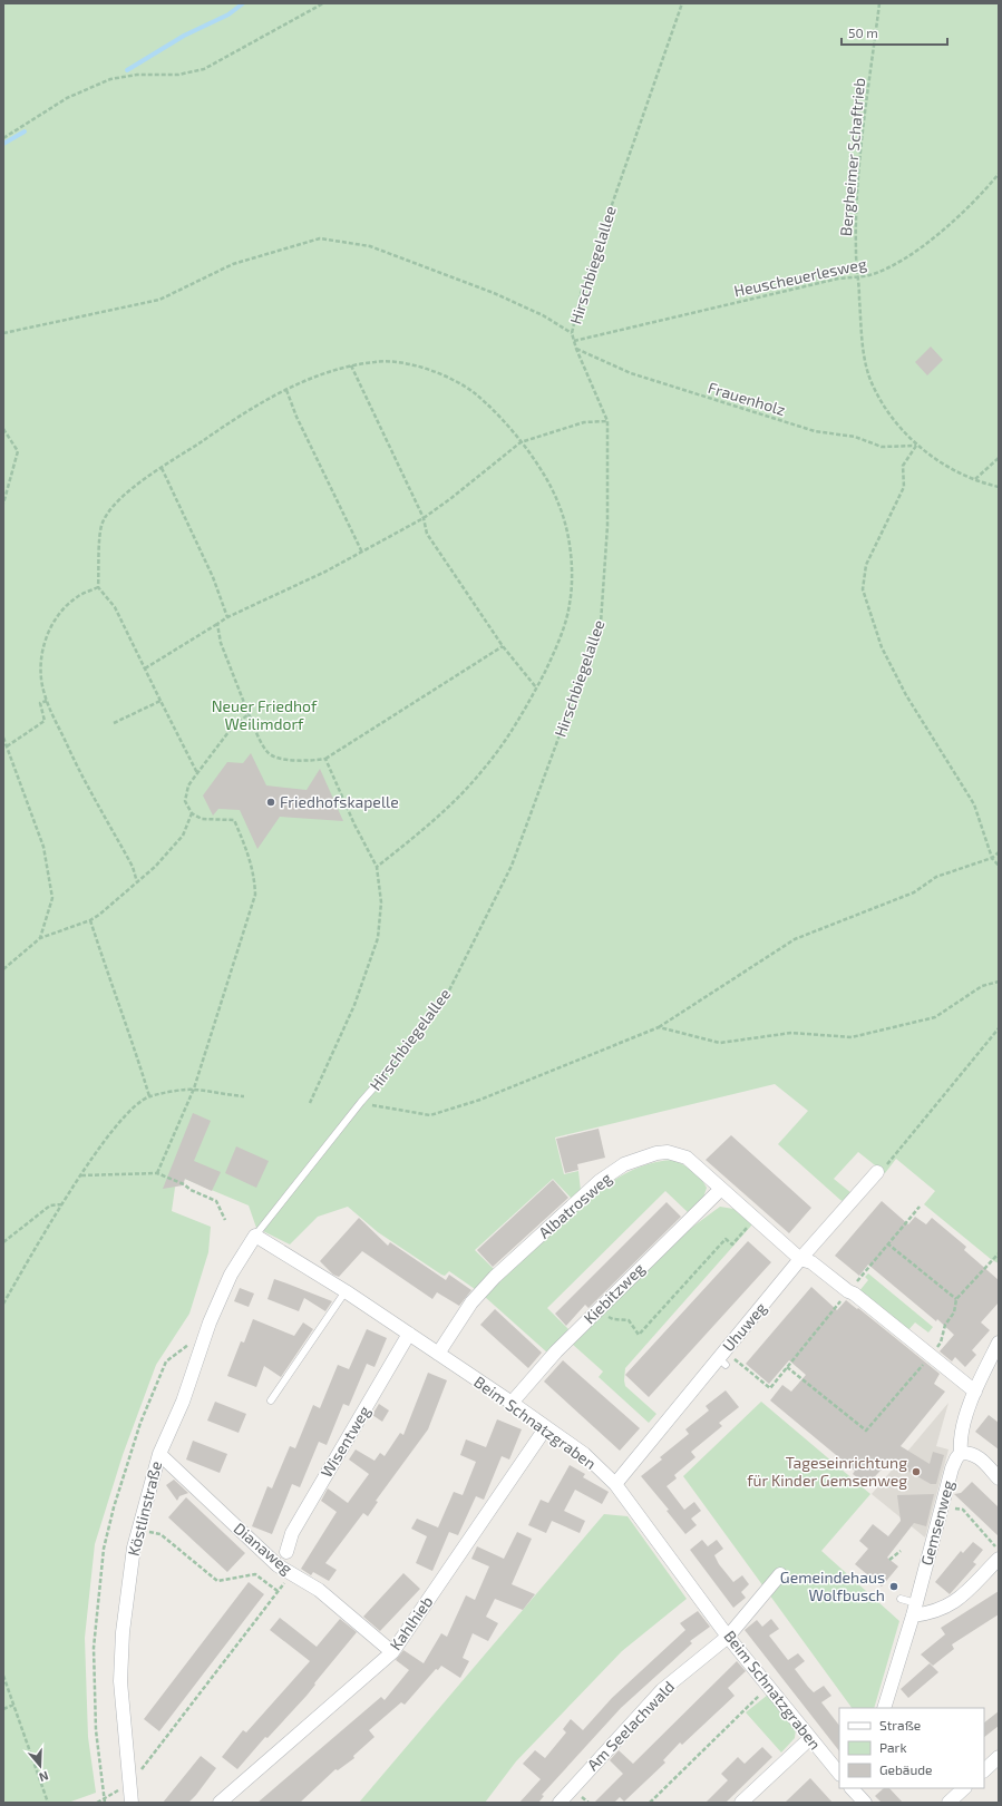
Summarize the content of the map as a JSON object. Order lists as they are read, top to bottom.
{
  "streets": {
    "street": [
      "Albatrosweg",
      "Kiebitzweg",
      "Uhuweg",
      "Beim Schnatzgraben",
      "Wisentweg",
      "Köstlinstraße",
      "Gemsenweg",
      "Dianaweg",
      "Kahlhieb",
      "Am Seelachwald"
    ],
    "lane": ["Hirschbiegelallee"],
    "path": ["Bergheimer Schaftrieb", "Heuscheuerlesweg", "Frauenholz"]
  },
  "crossings": [
    ["Bergheimer Schaftrieb", "Heuscheuerlesweg"],
    ["Bergheimer Schaftrieb", "Frauenholz"],
    ["Hirschbiegelallee", "Heuscheuerlesweg"],
    ["Hirschbiegelallee", "Frauenholz"],
    ["Hirschbiegelallee", "Beim Schnatzgraben"],
    ["Hirschbiegelallee", "Köstlinstraße"],
    ["Albatrosweg", "Kiebitzweg"],
    ["Albatrosweg", "Uhuweg"],
    ["Albatrosweg", "Beim Schnatzgraben"],
    ["Albatrosweg", "Gemsenweg"],
    ["Kiebitzweg", "Beim Schnatzgraben"],
    ["Uhuweg", "Beim Schnatzgraben"],
    ["Beim Schnatzgraben", "Wisentweg"],
    ["Beim Schnatzgraben", "Köstlinstraße"],
    ["Beim Schnatzgraben", "Kahlhieb"],
    ["Beim Schnatzgraben", "Am Seelachwald"],
    ["Köstlinstraße", "Dianaweg"],
    ["Dianaweg", "Kahlhieb"]
  ],
  "parks": ["Neuer Friedhof Weilimdorf"],
  "places": ["Friedhofskapelle", "Tageseinrichtung für Kinder Gemsenweg", "Gemeindehaus Wolfbusch"],
  "legend": ["Straße", "Park", "Gebäude"],
  "scale_bar": "50 m",
  "north": "bottom"
}
